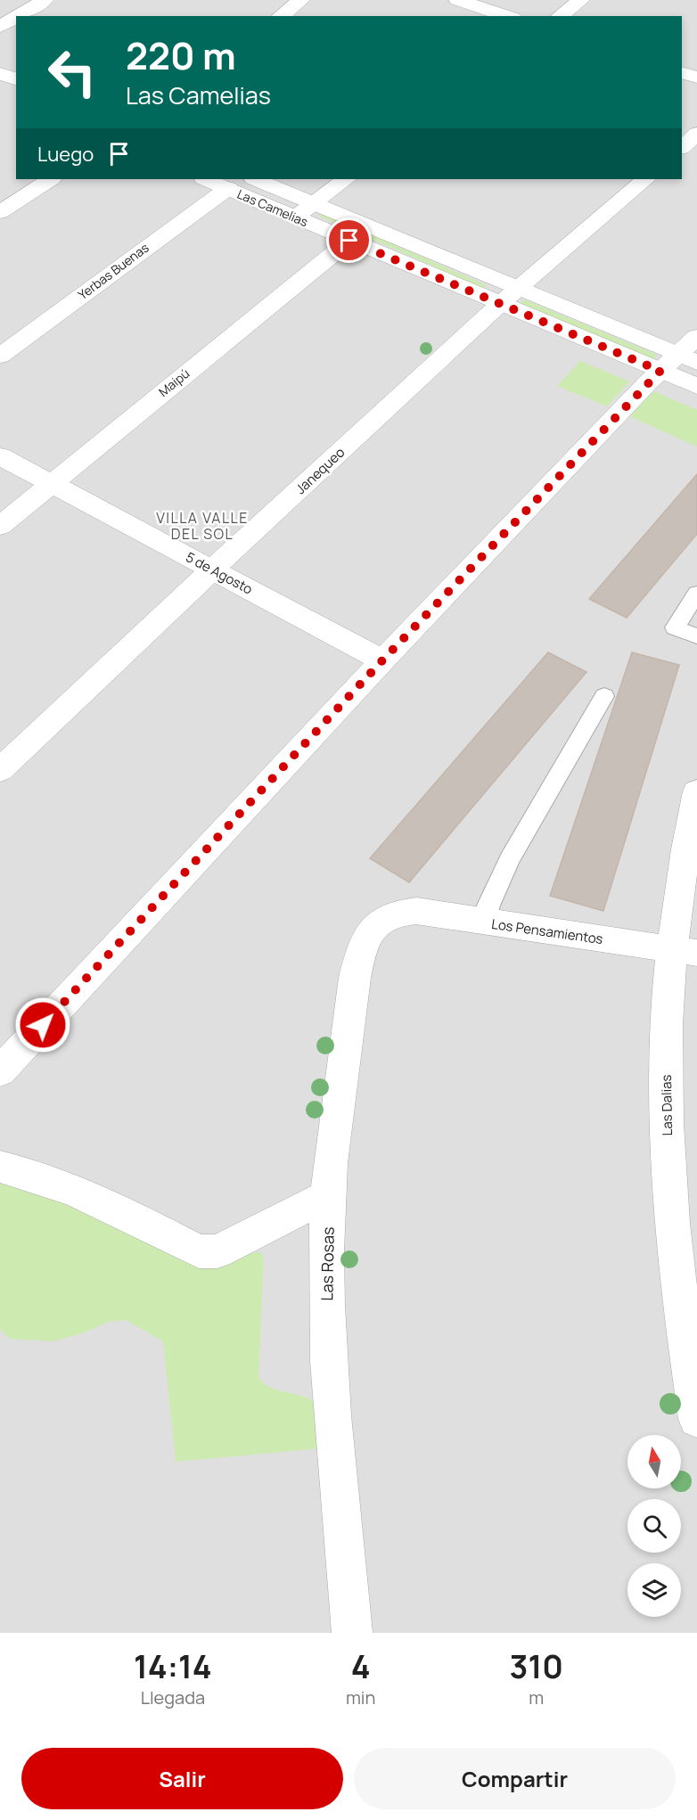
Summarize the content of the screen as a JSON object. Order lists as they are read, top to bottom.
{
  "streets": {
    "street": [
      "Las Camelias",
      "Yerbas Buenas",
      "Maipú",
      "Janequeo",
      "5 de Agosto",
      "Los Pensamientos",
      "Las Dalias",
      "Las Rosas"
    ]
  },
  "crossings": [
    ["Las Camelias", "Yerbas Buenas"],
    ["Las Camelias", "Maipú"],
    ["Las Camelias", "Janequeo"],
    ["Maipú", "5 de Agosto"],
    ["Janequeo", "5 de Agosto"],
    ["Los Pensamientos", "Las Dalias"],
    ["Los Pensamientos", "Las Rosas"]
  ],
  "districts": ["VILLA VALLE DEL SOL"],
  "north": "top",
  "page": {
    "turn": ["220 m", "Las Camelias"],
    "then": "Luego",
    "eta": [
      "14:14",
      "Llegada",
      "4",
      "min",
      "310",
      "m"
    ],
    "buttons": ["Salir", "Compartir"]
  }
}
